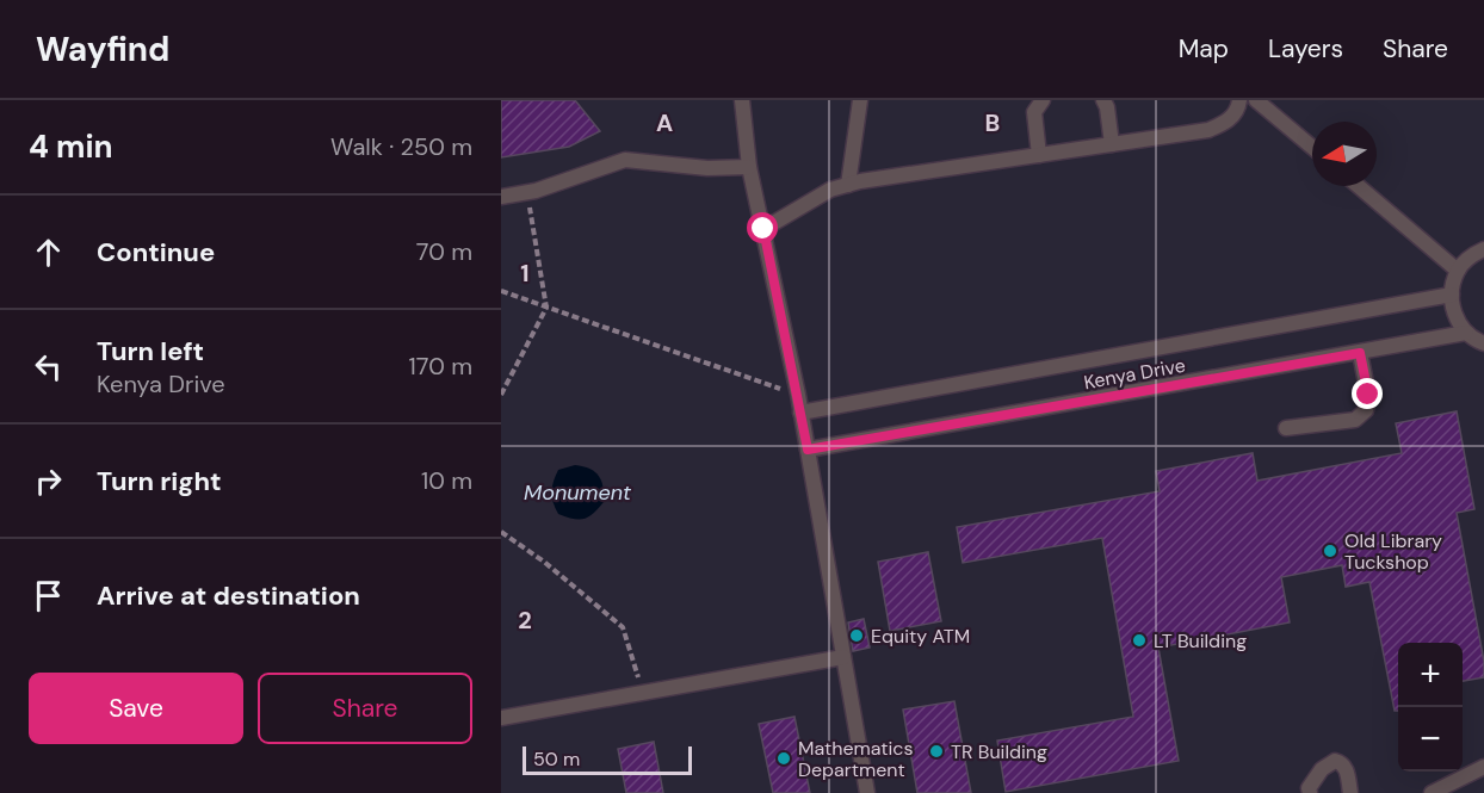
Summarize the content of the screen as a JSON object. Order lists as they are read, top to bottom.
{
  "streets": {
    "lane": ["Kenya Drive"]
  },
  "water": ["Monument"],
  "places": [
    "Old Library Tuckshop",
    "Equity ATM",
    "LT Building",
    "TR Building",
    "Mathematics Department"
  ],
  "scale_bar": "50 m",
  "north": "left",
  "page": {
    "header": "Wayfind",
    "nav": ["Map", "Layers", "Share"],
    "heading": ["4 min", "Walk · 250 m"],
    "list": [
      ["Continue", "70 m"],
      ["Turn left", "Kenya Drive", "170 m"],
      ["Turn right", "10 m"],
      "Arrive at destination"
    ],
    "map_buttons": ["+", "−"],
    "buttons": ["Save", "Share"],
    "scale": "50 m"
  },
  "grid": {
    "columns": ["A", "B"],
    "rows": ["1", "2"]
  }
}
